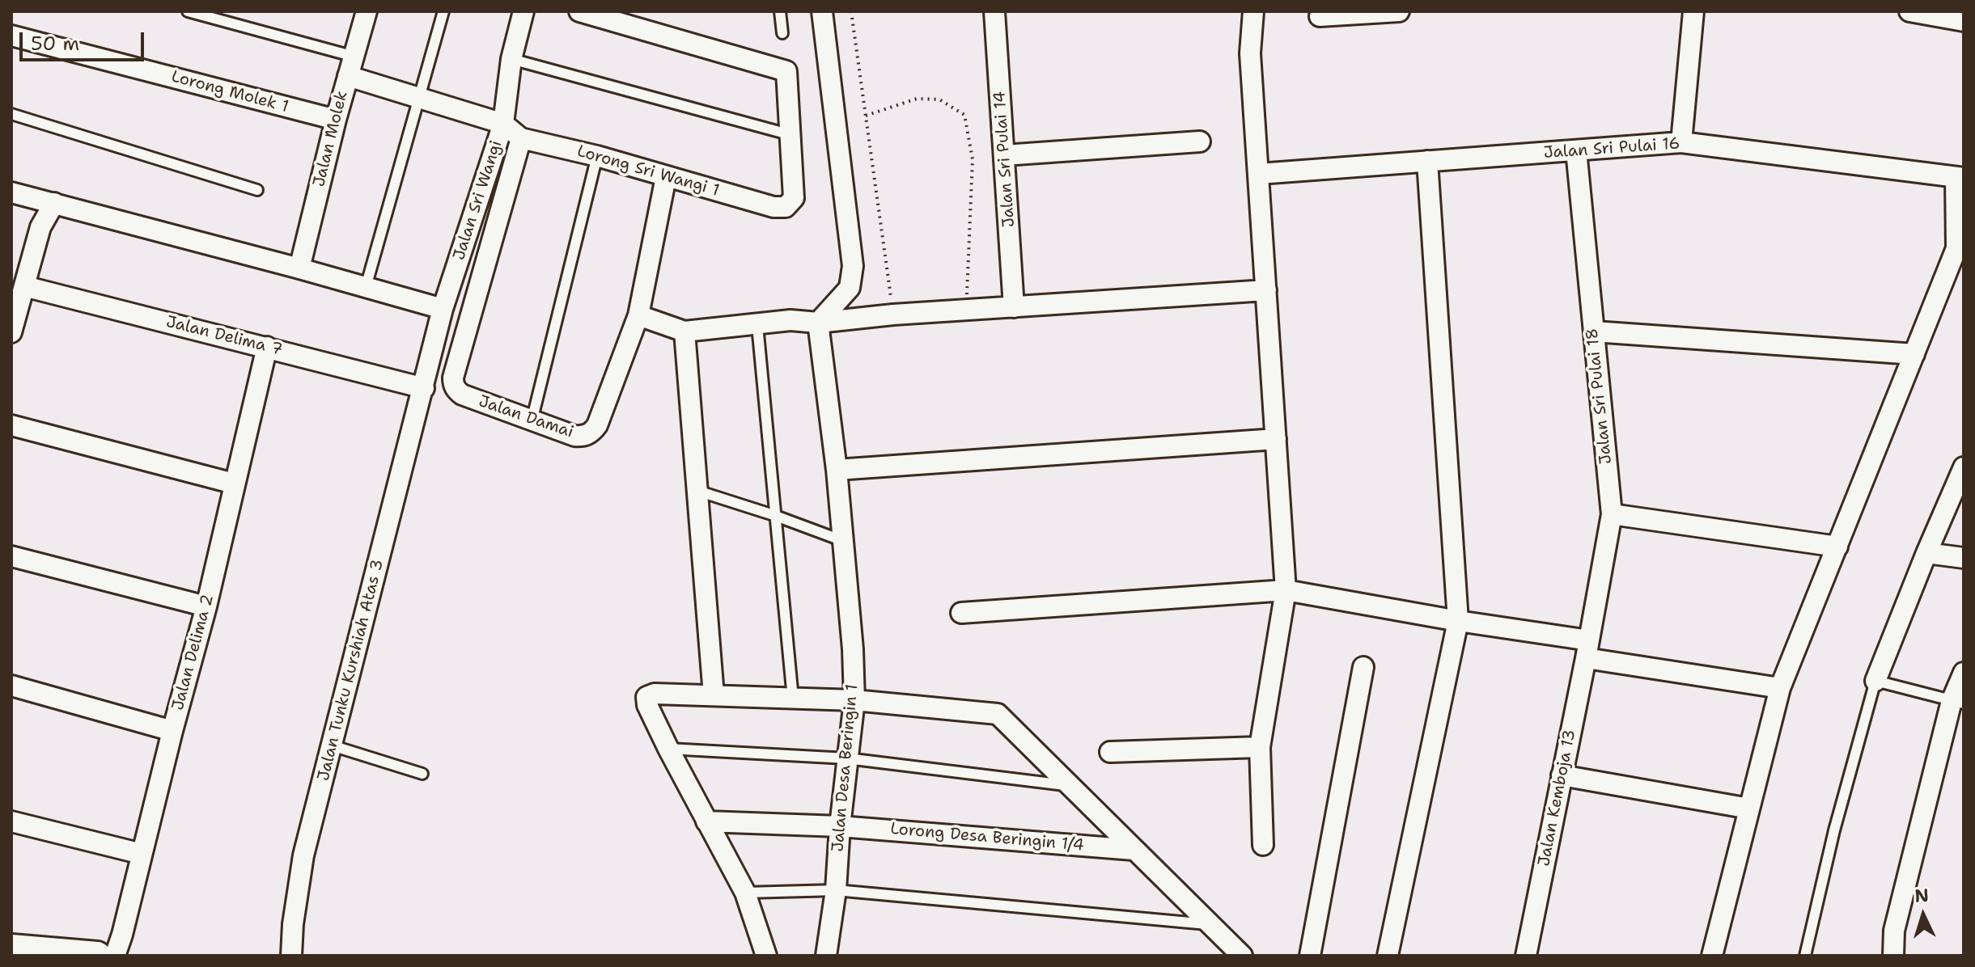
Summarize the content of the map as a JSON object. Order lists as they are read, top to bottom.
{
  "streets": {
    "street": [
      "Lorong Molek 1",
      "Jalan Molek",
      "Jalan Sri Pulai 16",
      "Jalan Sri Pulai 14",
      "Lorong Sri Wangi 1",
      "Jalan Sri Wangi",
      "Jalan Delima 7",
      "Jalan Sri Pulai 18",
      "Jalan Damai",
      "Jalan Delima 2",
      "Jalan Tunku Kurshiah Atas 3",
      "Jalan Desa Beringin 1",
      "Jalan Kemboja 13",
      "Lorong Desa Beringin 1/4"
    ]
  },
  "crossings": [
    ["Lorong Molek 1", "Jalan Molek"],
    ["Jalan Sri Pulai 16", "Jalan Sri Pulai 18"],
    ["Lorong Sri Wangi 1", "Jalan Sri Wangi"],
    ["Lorong Sri Wangi 1", "Jalan Damai"],
    ["Jalan Sri Wangi", "Jalan Delima 7"],
    ["Jalan Sri Wangi", "Jalan Tunku Kurshiah Atas 3"],
    ["Jalan Delima 7", "Jalan Delima 2"],
    ["Jalan Delima 7", "Jalan Tunku Kurshiah Atas 3"],
    ["Jalan Sri Pulai 18", "Jalan Kemboja 13"],
    ["Jalan Desa Beringin 1", "Lorong Desa Beringin 1/4"]
  ],
  "scale_bar": "50 m",
  "north": "top"
}
